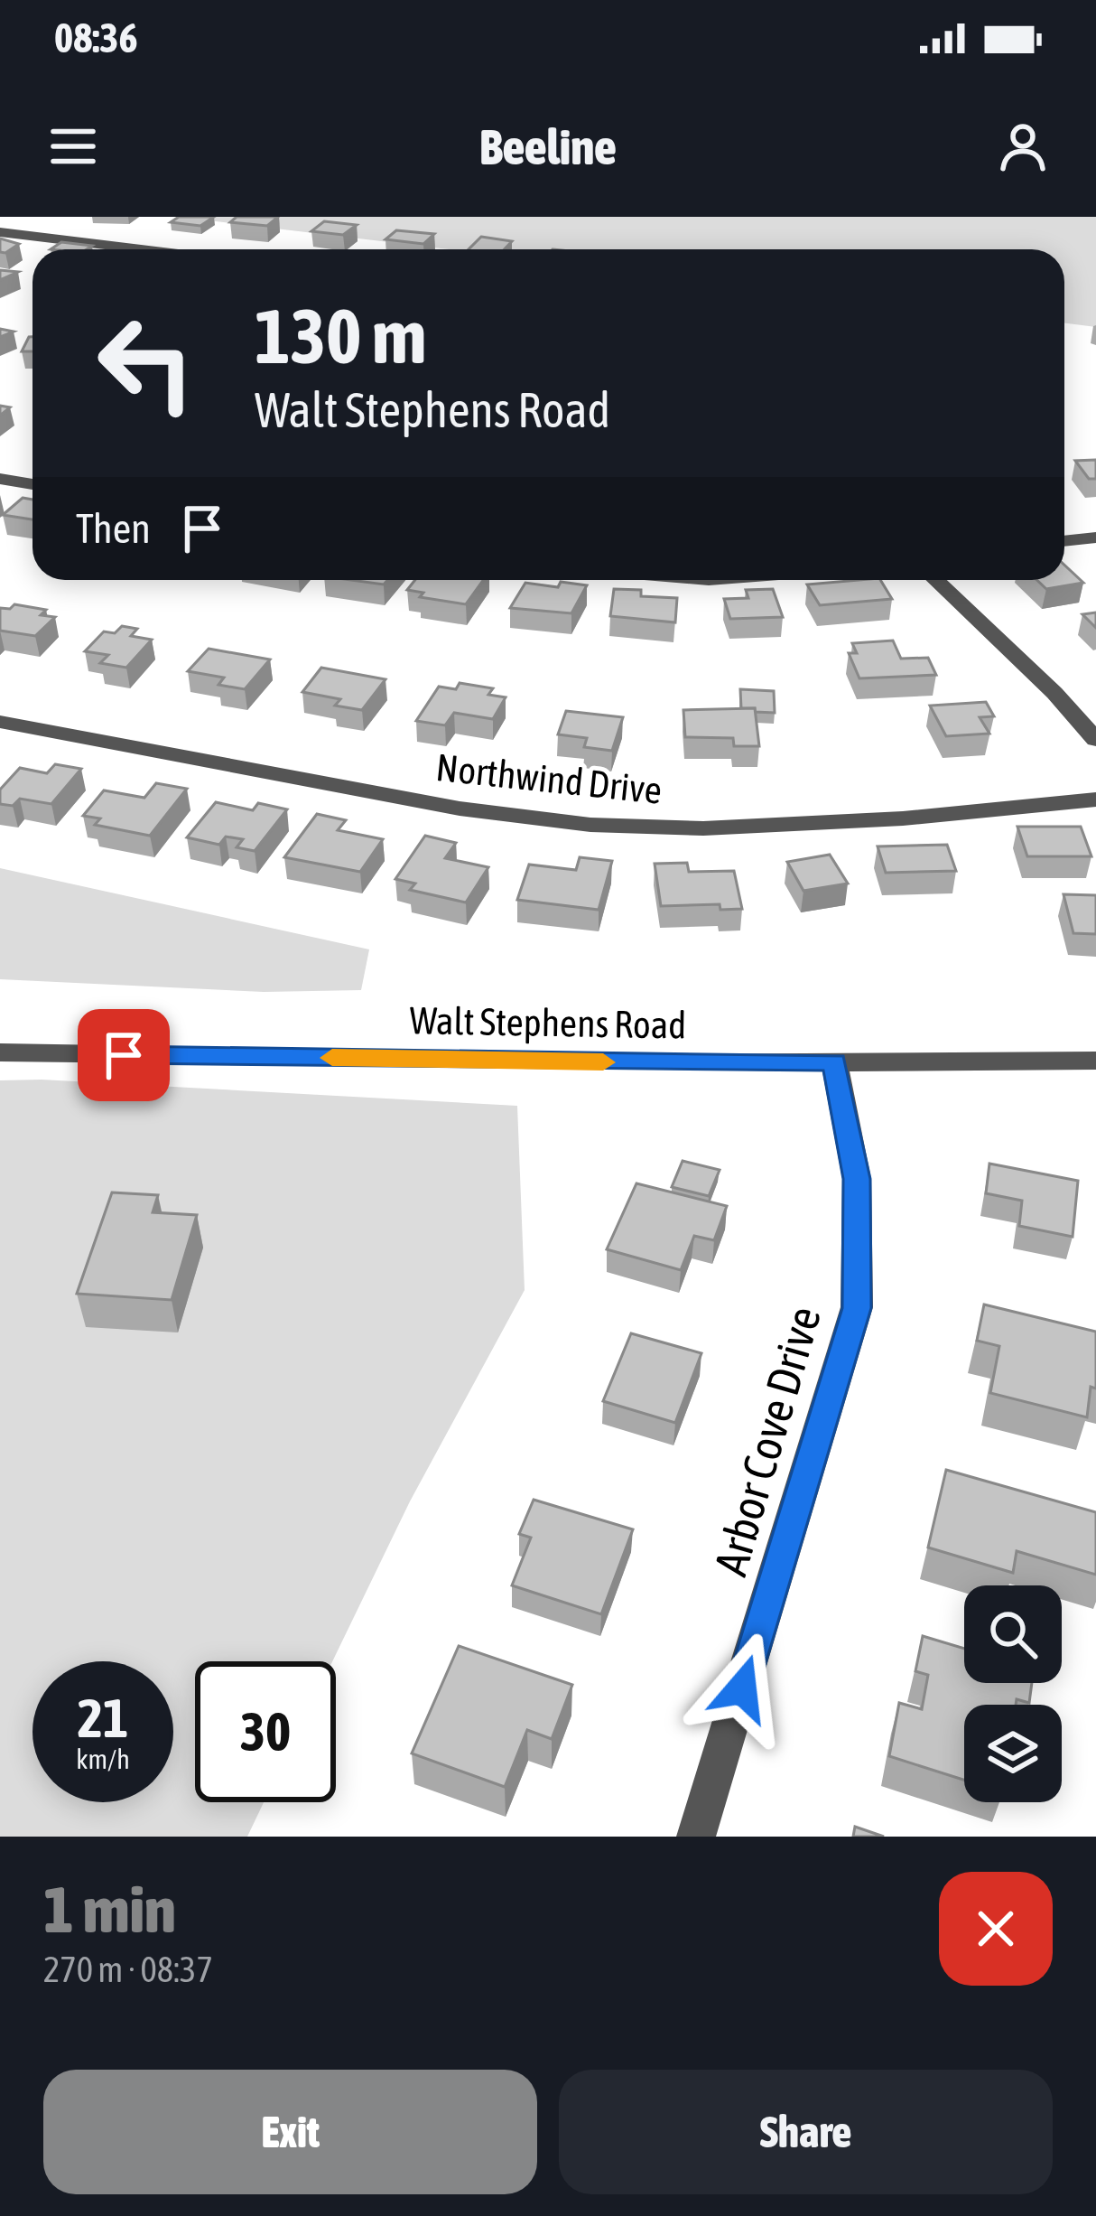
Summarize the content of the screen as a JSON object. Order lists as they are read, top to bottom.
{
  "streets": {
    "street": ["Northwind Drive", "Walt Stephens Road", "Arbor Cove Drive"]
  },
  "crossings": [
    ["Walt Stephens Road", "Arbor Cove Drive"]
  ],
  "page": {
    "status": "08:36",
    "header": "Beeline",
    "turn": ["130 m", "Walt Stephens Road"],
    "then": "Then",
    "speed": "21 km/h",
    "limit": "30",
    "heading": ["1 min", "270 m · 08:37"],
    "buttons": ["Exit", "Share"]
  }
}
